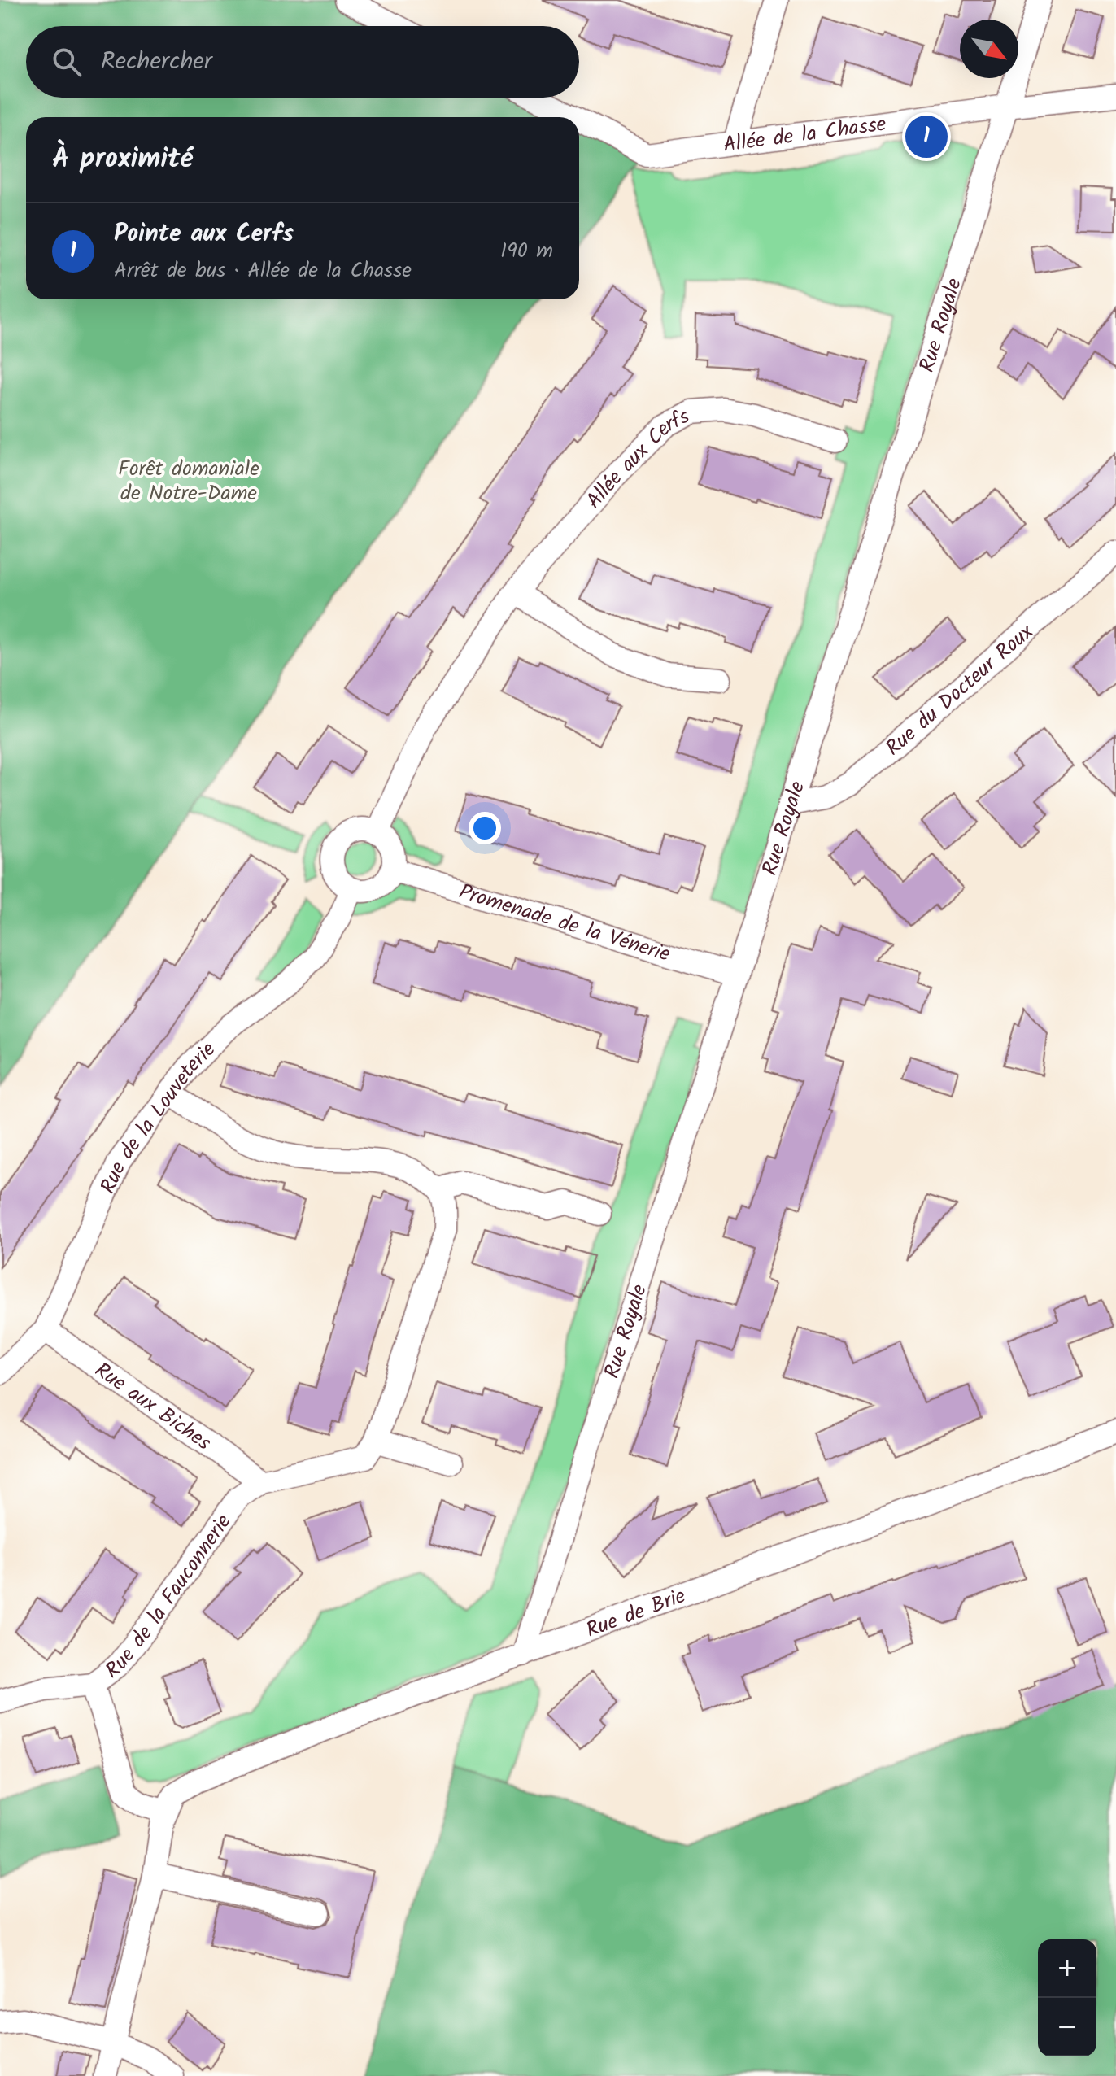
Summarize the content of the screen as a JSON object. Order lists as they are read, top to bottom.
{
  "streets": {
    "street": [
      "Allée de la Chasse",
      "Rue Royale",
      "Allée aux Cerfs",
      "Rue du Docteur Roux",
      "Promenade de la Vénerie",
      "Rue de la Louveterie",
      "Rue aux Biches",
      "Rue de la Fauconnerie",
      "Rue de Brie"
    ]
  },
  "crossings": [
    ["Allée de la Chasse", "Rue Royale"],
    ["Rue Royale", "Rue du Docteur Roux"],
    ["Rue Royale", "Promenade de la Vénerie"],
    ["Rue Royale", "Rue de Brie"],
    ["Allée aux Cerfs", "Promenade de la Vénerie"],
    ["Allée aux Cerfs", "Rue de la Louveterie"],
    ["Promenade de la Vénerie", "Rue de la Louveterie"],
    ["Rue de la Louveterie", "Rue aux Biches"],
    ["Rue aux Biches", "Rue de la Fauconnerie"],
    ["Rue de la Fauconnerie", "Rue de Brie"]
  ],
  "parks": ["Forêt domaniale de Notre-Dame"],
  "north": "bottom right",
  "page": {
    "search": "Rechercher",
    "pins": "1",
    "heading": "À proximité",
    "list": [
      {
        "mark": "1",
        "name": "Pointe aux Cerfs",
        "note": "Arrêt de bus · Allée de la Chasse",
        "value": "190 m"
      }
    ],
    "map_buttons": ["+", "−"]
  }
}
